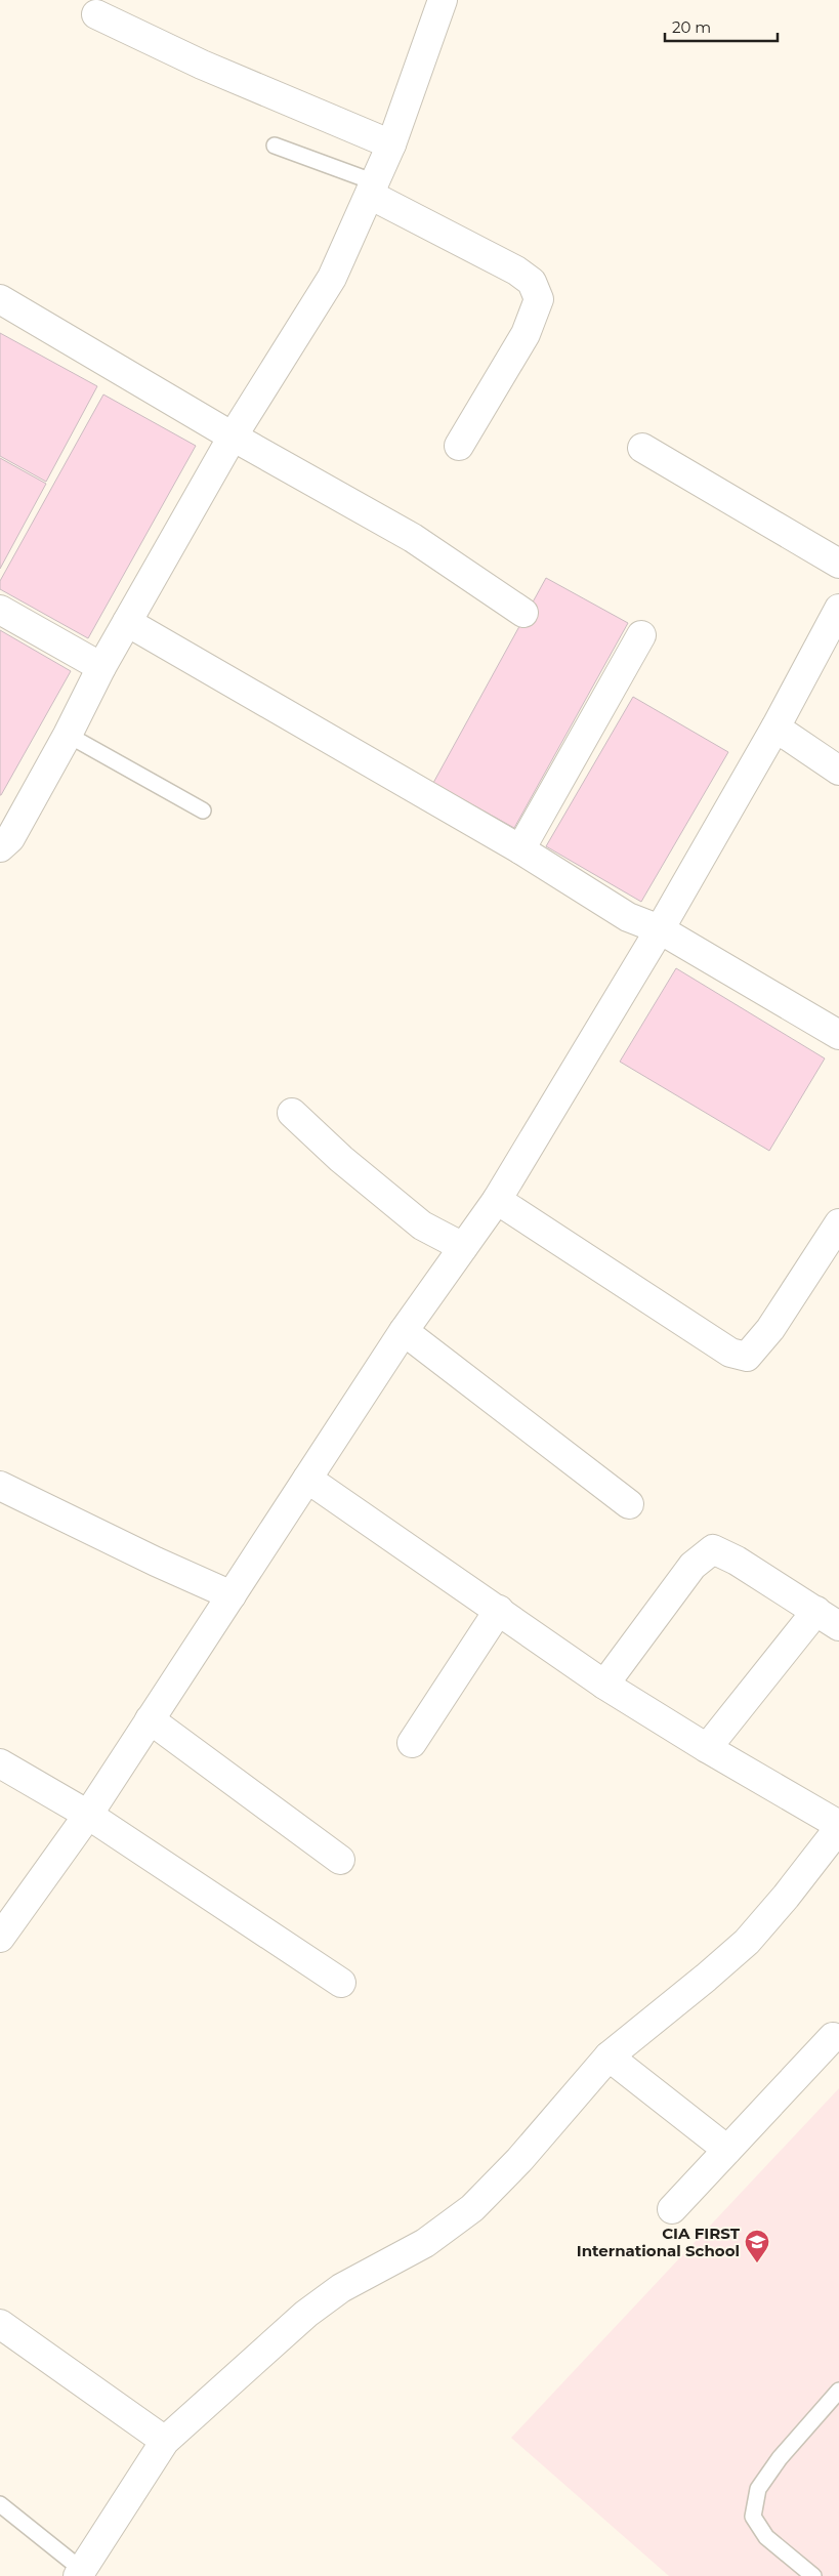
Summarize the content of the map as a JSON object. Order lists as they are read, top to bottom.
{
  "places": {
    "school or university": ["CIA FIRST International School"]
  },
  "scale_bar": "20 m"
}
